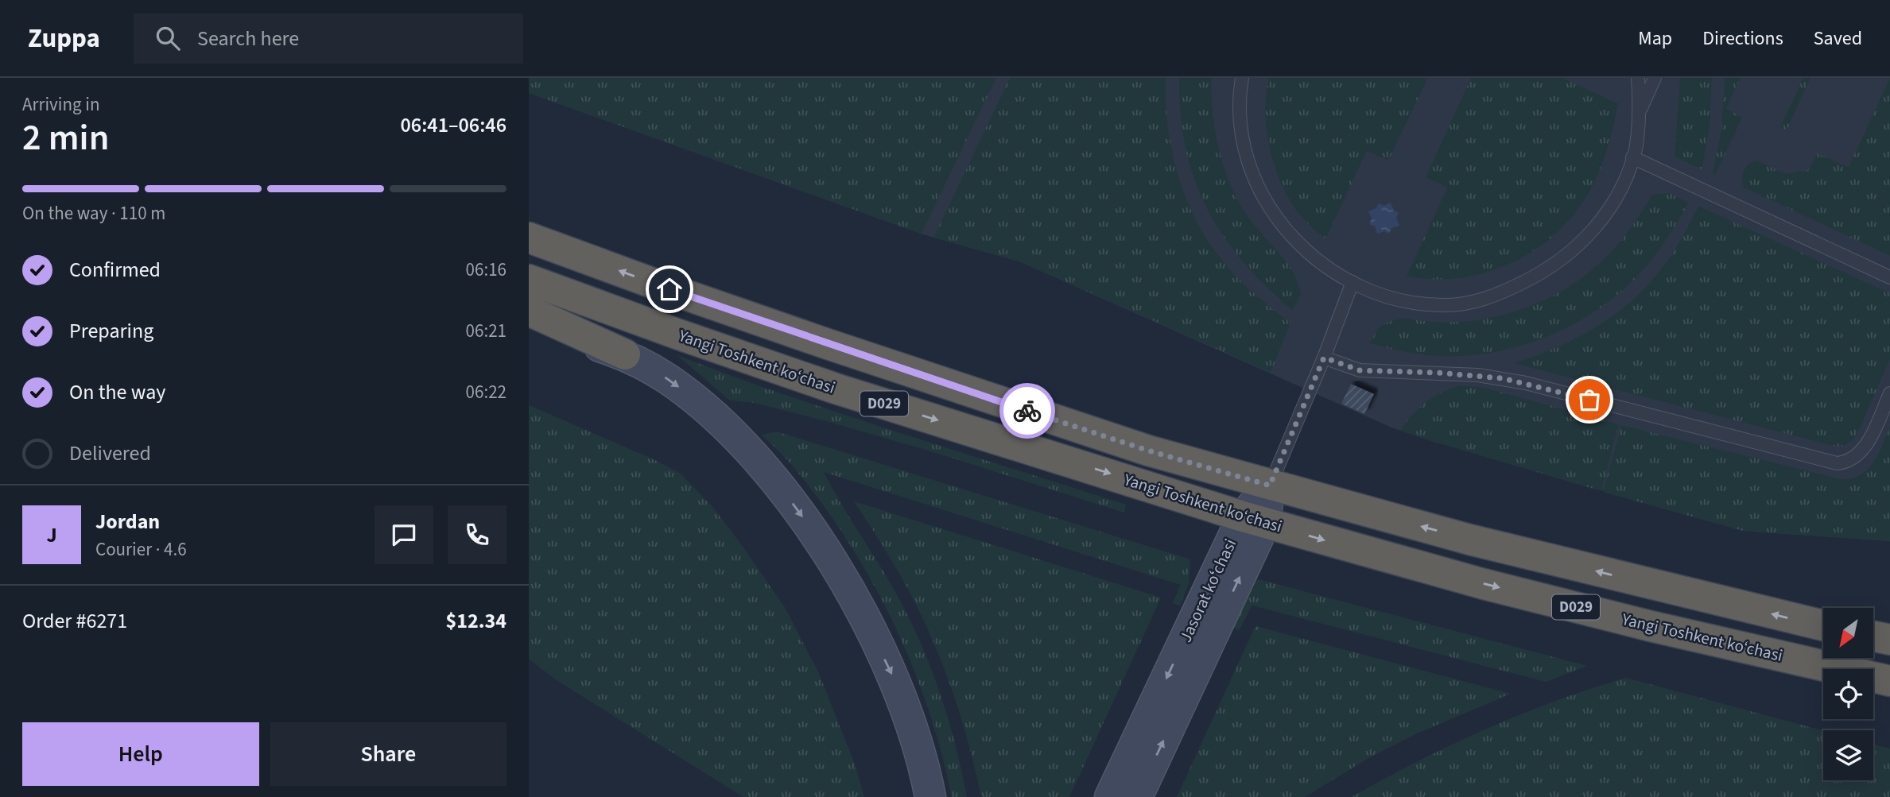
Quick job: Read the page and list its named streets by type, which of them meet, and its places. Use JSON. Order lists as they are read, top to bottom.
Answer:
{
  "streets": {
    "highway": ["Yangi Toshkent ko‘chasi", "D029"],
    "main road": ["Jasorat koʻchasi"]
  },
  "crossings": [
    ["Yangi Toshkent ko‘chasi", "Jasorat koʻchasi"]
  ],
  "north": "bottom left",
  "page": {
    "header": "Zuppa",
    "search": "Search here",
    "nav": ["Map", "Directions", "Saved"],
    "heading": ["2 min", "Arriving in", "06:41–06:46"],
    "panel": [
      "Jordan",
      "Courier · 4.6",
      "Order #6271",
      "$12.34"
    ],
    "bar": "On the way · 110 m",
    "list": [
      ["Confirmed", "06:16"],
      ["Preparing", "06:21"],
      ["On the way", "06:22"],
      "Delivered"
    ],
    "round": "J",
    "buttons": ["Help", "Share"]
  }
}
